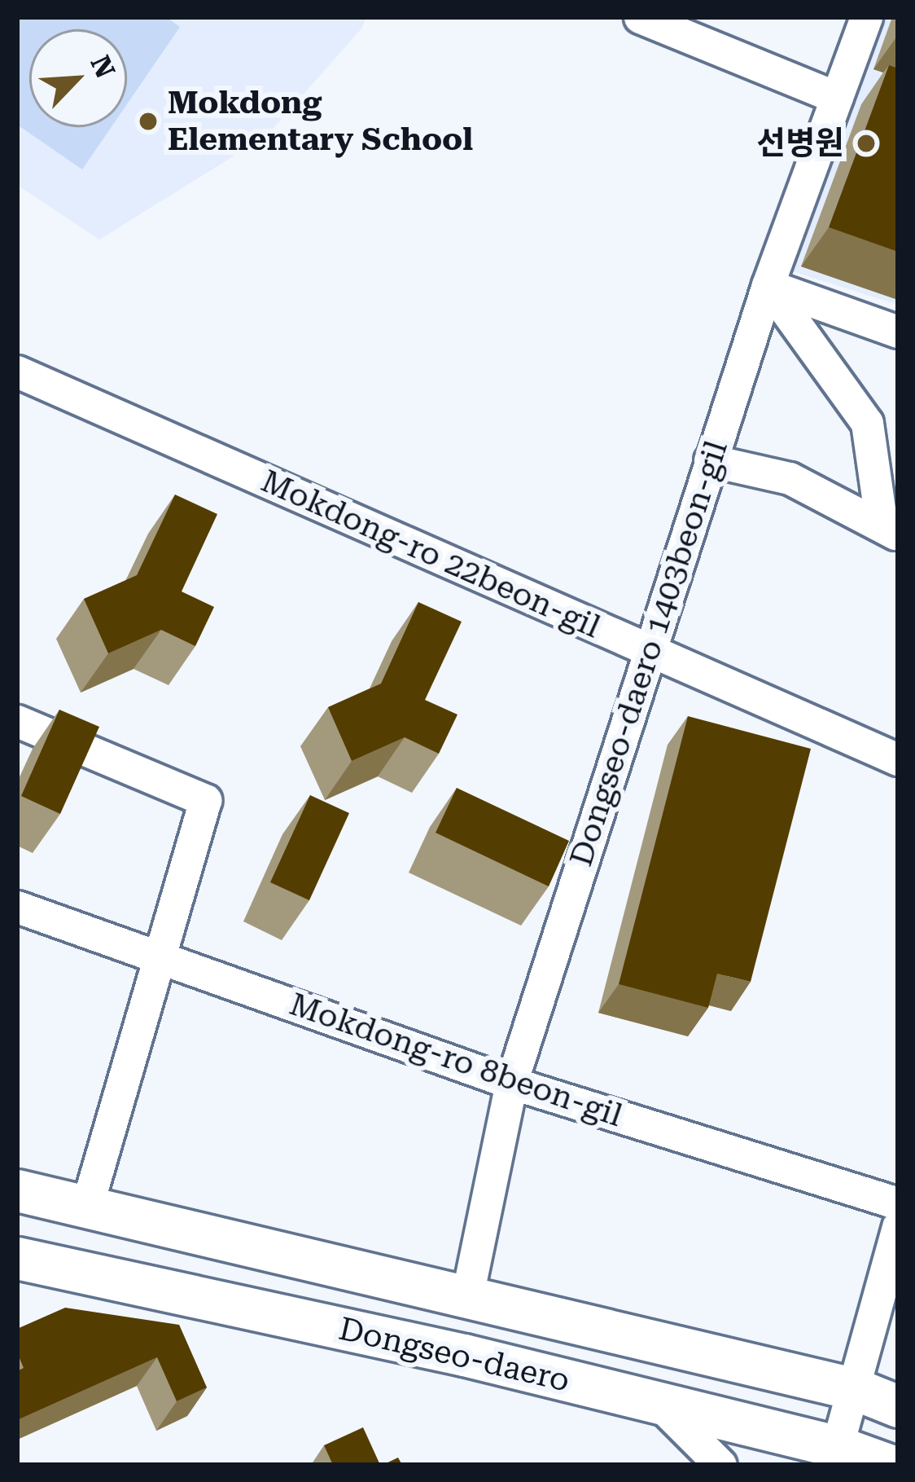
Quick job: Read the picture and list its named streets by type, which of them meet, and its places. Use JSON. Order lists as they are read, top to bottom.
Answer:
{
  "streets": {
    "main road": ["Dongseo-daero"],
    "street": ["Mokdong-ro 22beon-gil", "Dongseo-daero 1403beon-gil", "Mokdong-ro 8beon-gil"]
  },
  "crossings": [
    ["Mokdong-ro 22beon-gil", "Dongseo-daero 1403beon-gil"],
    ["Dongseo-daero 1403beon-gil", "Mokdong-ro 8beon-gil"],
    ["Dongseo-daero 1403beon-gil", "Dongseo-daero"]
  ],
  "places": ["Mokdong Elementary School", "선병원"],
  "north": "top right"
}
